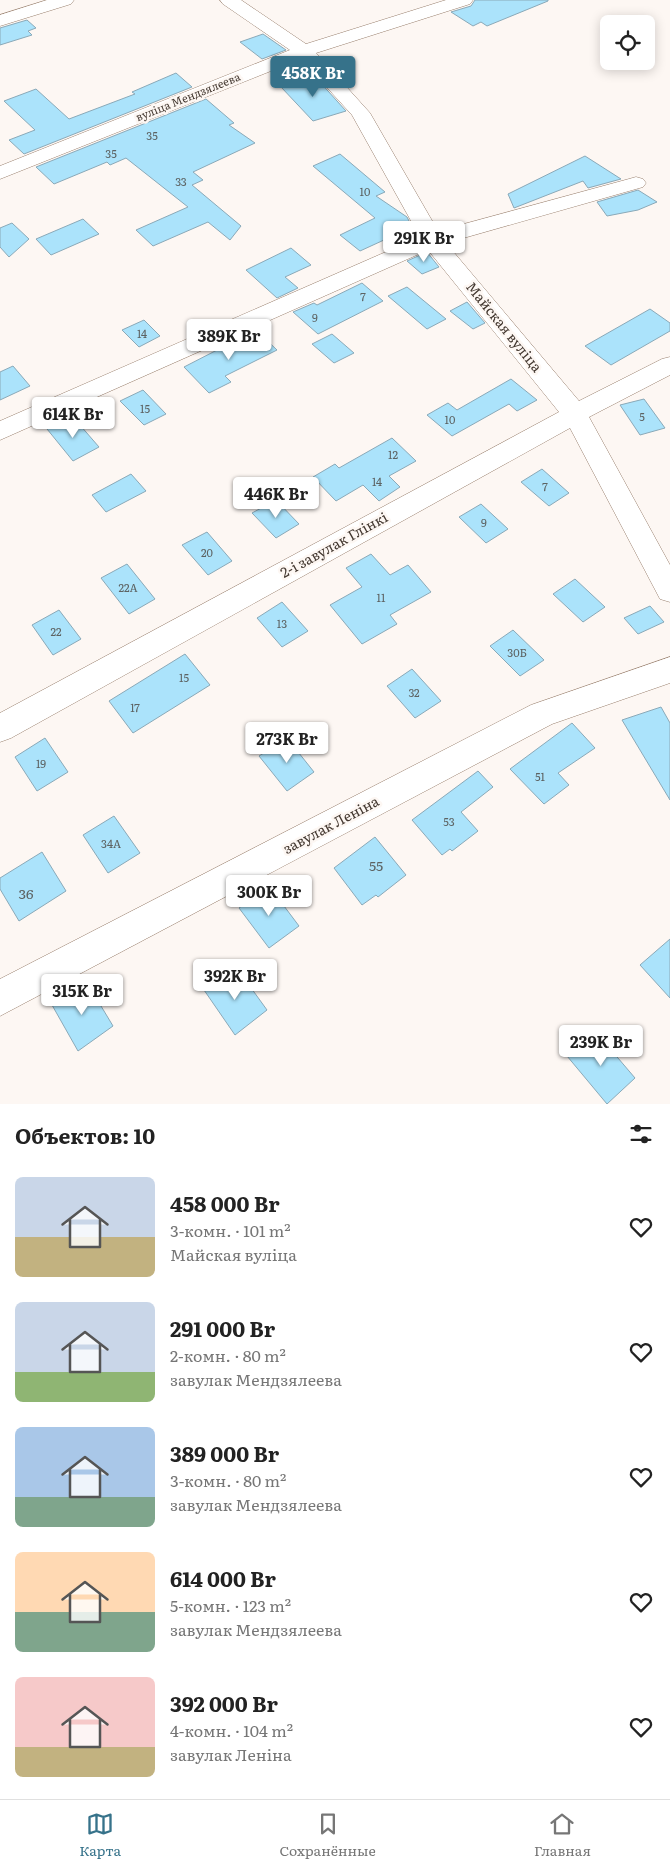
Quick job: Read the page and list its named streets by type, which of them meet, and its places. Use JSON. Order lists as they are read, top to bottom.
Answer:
{
  "streets": {
    "street": [
      "вуліца Мендзялеева",
      "Майская вуліца",
      "2-і завулак Глінкі",
      "завулак Леніна"
    ]
  },
  "crossings": [
    ["вуліца Мендзялеева", "Майская вуліца"],
    ["Майская вуліца", "2-і завулак Глінкі"]
  ],
  "house_numbers": [
    "35",
    "35",
    "33",
    "10",
    "7",
    "9",
    "14",
    "15",
    "5",
    "10",
    "12",
    "14",
    "7",
    "9",
    "20",
    "22А",
    "11",
    "13",
    "22",
    "30Б",
    "15",
    "32",
    "17",
    "19",
    "51",
    "53",
    "34А",
    "55",
    "36"
  ],
  "page": {
    "price": [
      "458K Br",
      "291K Br",
      "389K Br",
      "614K Br",
      "446K Br",
      "273K Br",
      "300K Br",
      "392K Br",
      "315K Br",
      "239K Br"
    ],
    "heading": "Объектов: 10",
    "list": [
      {
        "name": "458 000 Br",
        "note": "3-комн. · 101 m² · Майская вуліца"
      },
      {
        "name": "291 000 Br",
        "note": "2-комн. · 80 m² · завулак Мендзялеева"
      },
      {
        "name": "389 000 Br",
        "note": "3-комн. · 80 m² · завулак Мендзялеева"
      },
      {
        "name": "614 000 Br",
        "note": "5-комн. · 123 m² · завулак Мендзялеева"
      },
      {
        "name": "392 000 Br",
        "note": "4-комн. · 104 m² · завулак Леніна"
      }
    ],
    "tabs": ["Карта", "Сохранённые", "Главная"]
  }
}
